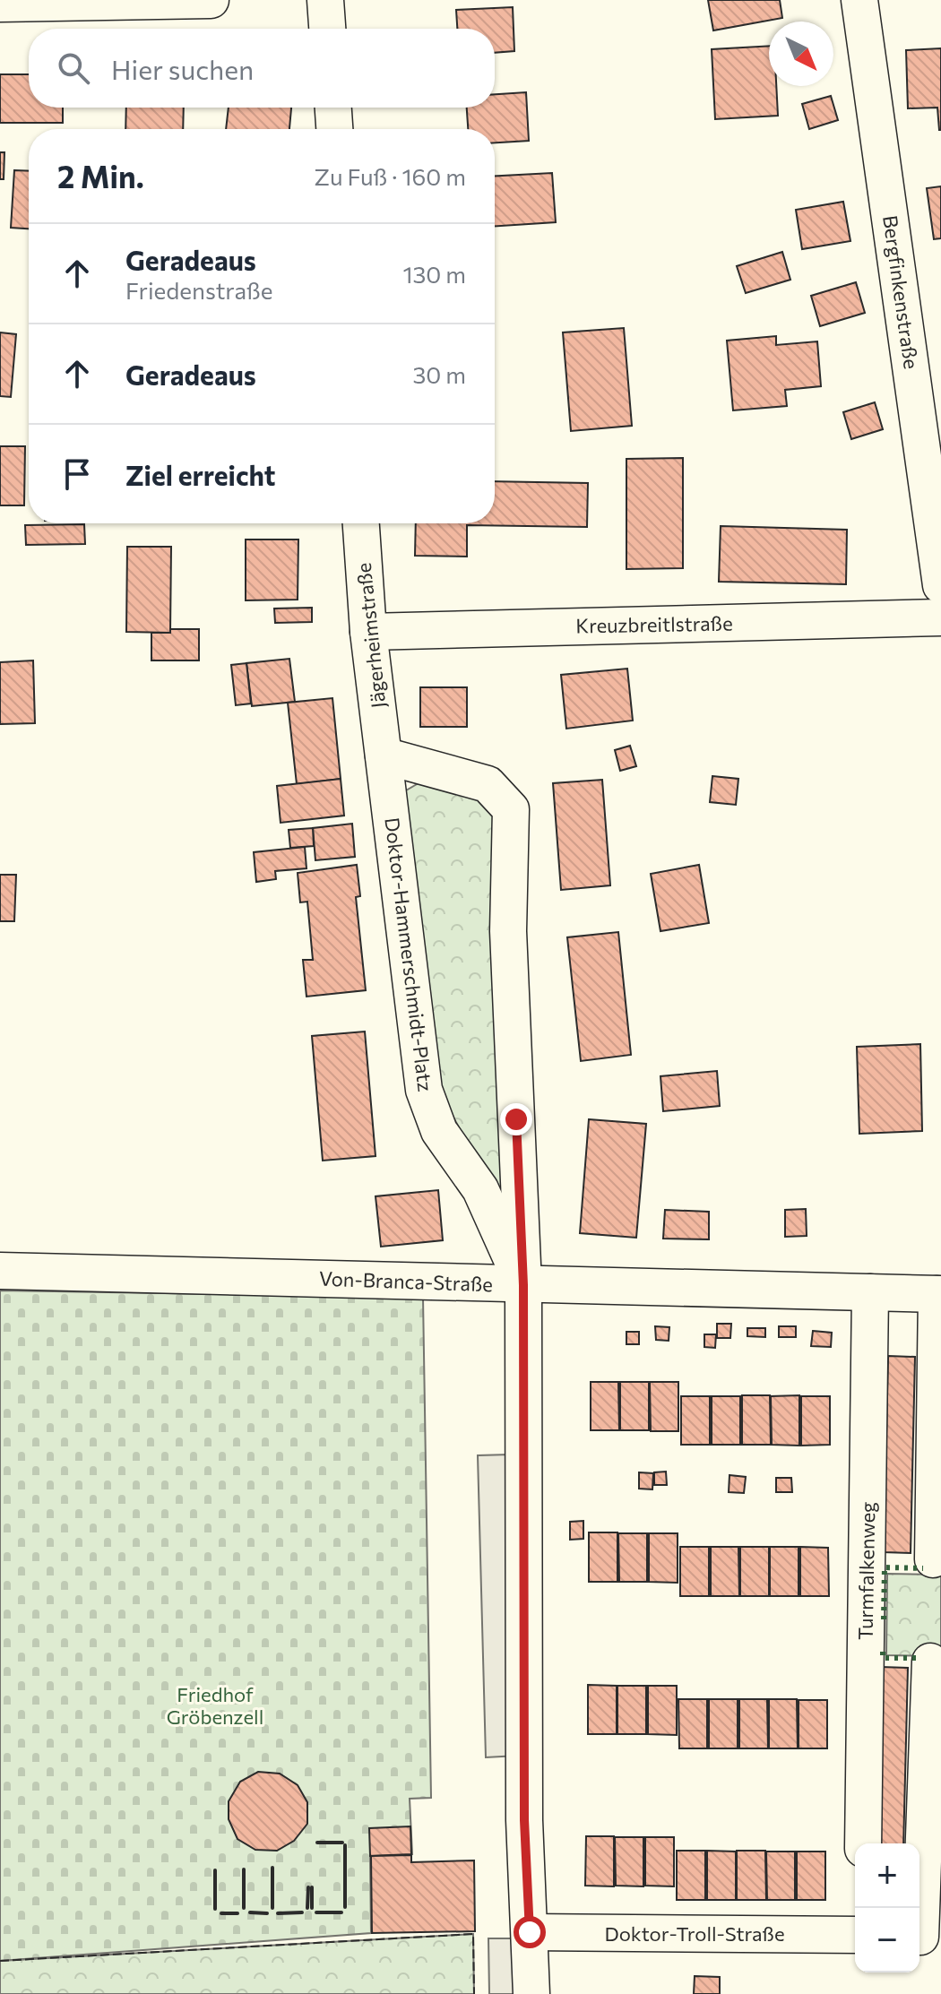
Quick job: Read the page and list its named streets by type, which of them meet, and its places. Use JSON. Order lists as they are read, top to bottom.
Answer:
{
  "streets": {
    "street": [
      "Bergfinkenstraße",
      "Kreuzbreitlstraße",
      "Jägerheimstraße",
      "Doktor-Hammerschmidt-Platz",
      "Von-Branca-Straße",
      "Turmfalkenweg",
      "Doktor-Troll-Straße"
    ]
  },
  "crossings": [
    ["Kreuzbreitlstraße", "Jägerheimstraße"],
    ["Jägerheimstraße", "Doktor-Hammerschmidt-Platz"],
    ["Doktor-Hammerschmidt-Platz", "Von-Branca-Straße"],
    ["Von-Branca-Straße", "Turmfalkenweg"]
  ],
  "parks": ["Friedhof Gröbenzell"],
  "north": "bottom right",
  "page": {
    "search": "Hier suchen",
    "heading": ["2 Min.", "Zu Fuß · 160 m"],
    "list": [
      ["Geradeaus", "Friedenstraße", "130 m"],
      ["Geradeaus", "30 m"],
      "Ziel erreicht"
    ],
    "map_buttons": ["+", "−"]
  }
}
